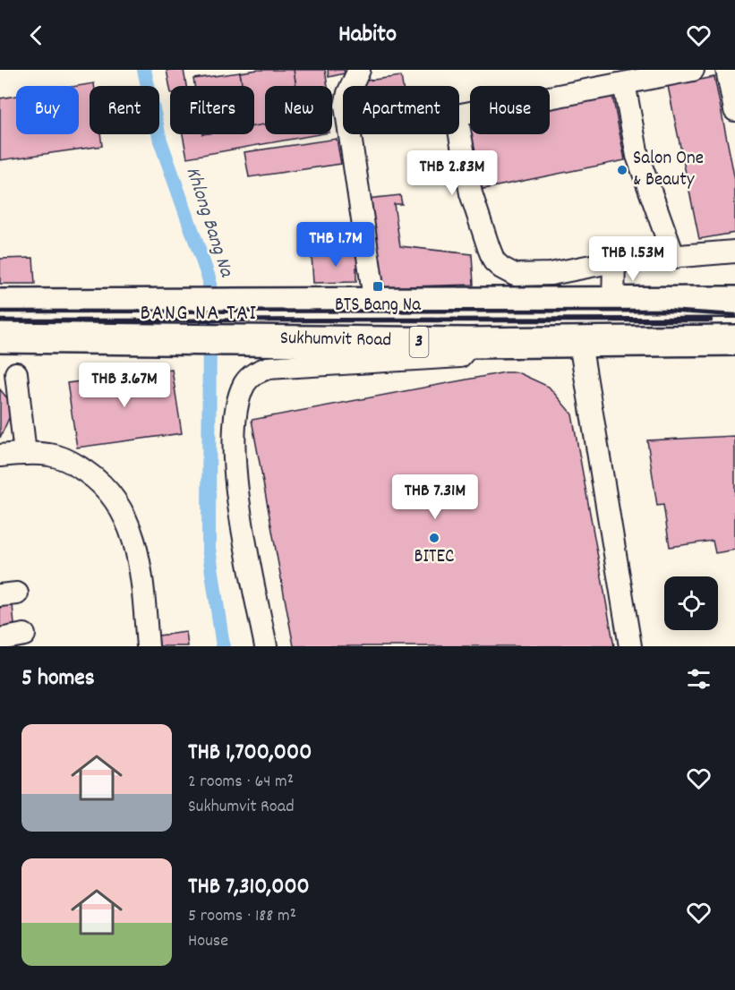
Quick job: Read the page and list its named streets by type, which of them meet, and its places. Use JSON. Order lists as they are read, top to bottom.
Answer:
{
  "streets": {
    "highway": ["Sukhumvit Road", "3"]
  },
  "districts": ["BANG NA TAI"],
  "water": ["Khlong Bang Na"],
  "places": {
    "other": ["Salon One & Beauty", "BITEC"],
    "transit": ["BTS Bang Na"]
  },
  "page": {
    "header": "Habito",
    "chip": [
      "Buy",
      "Rent",
      "Filters",
      "New",
      "Apartment",
      "House"
    ],
    "price": [
      "THB 2.83M",
      "THB 1.7M",
      "THB 1.53M",
      "THB 3.67M",
      "THB 7.31M"
    ],
    "heading": "5 homes",
    "list": [
      {
        "name": "THB 1,700,000",
        "note": "2 rooms · 64 m² · Sukhumvit Road"
      },
      {
        "name": "THB 7,310,000",
        "note": "5 rooms · 188 m² · House"
      }
    ]
  }
}
